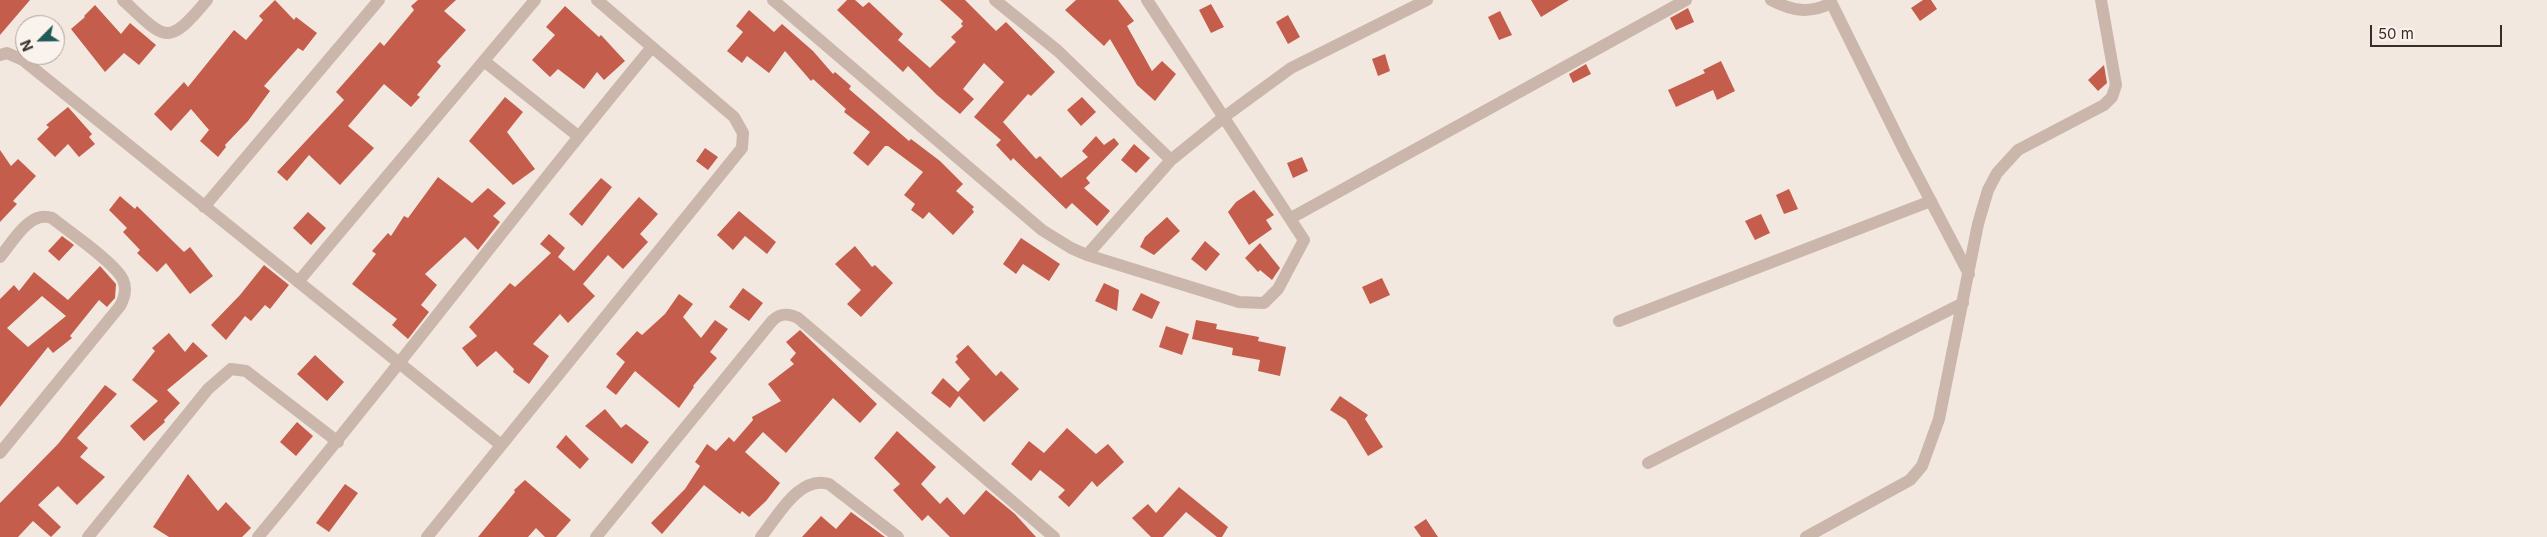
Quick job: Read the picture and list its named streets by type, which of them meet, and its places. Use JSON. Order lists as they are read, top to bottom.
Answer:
{
  "scale_bar": "50 m",
  "north": "bottom left"
}
